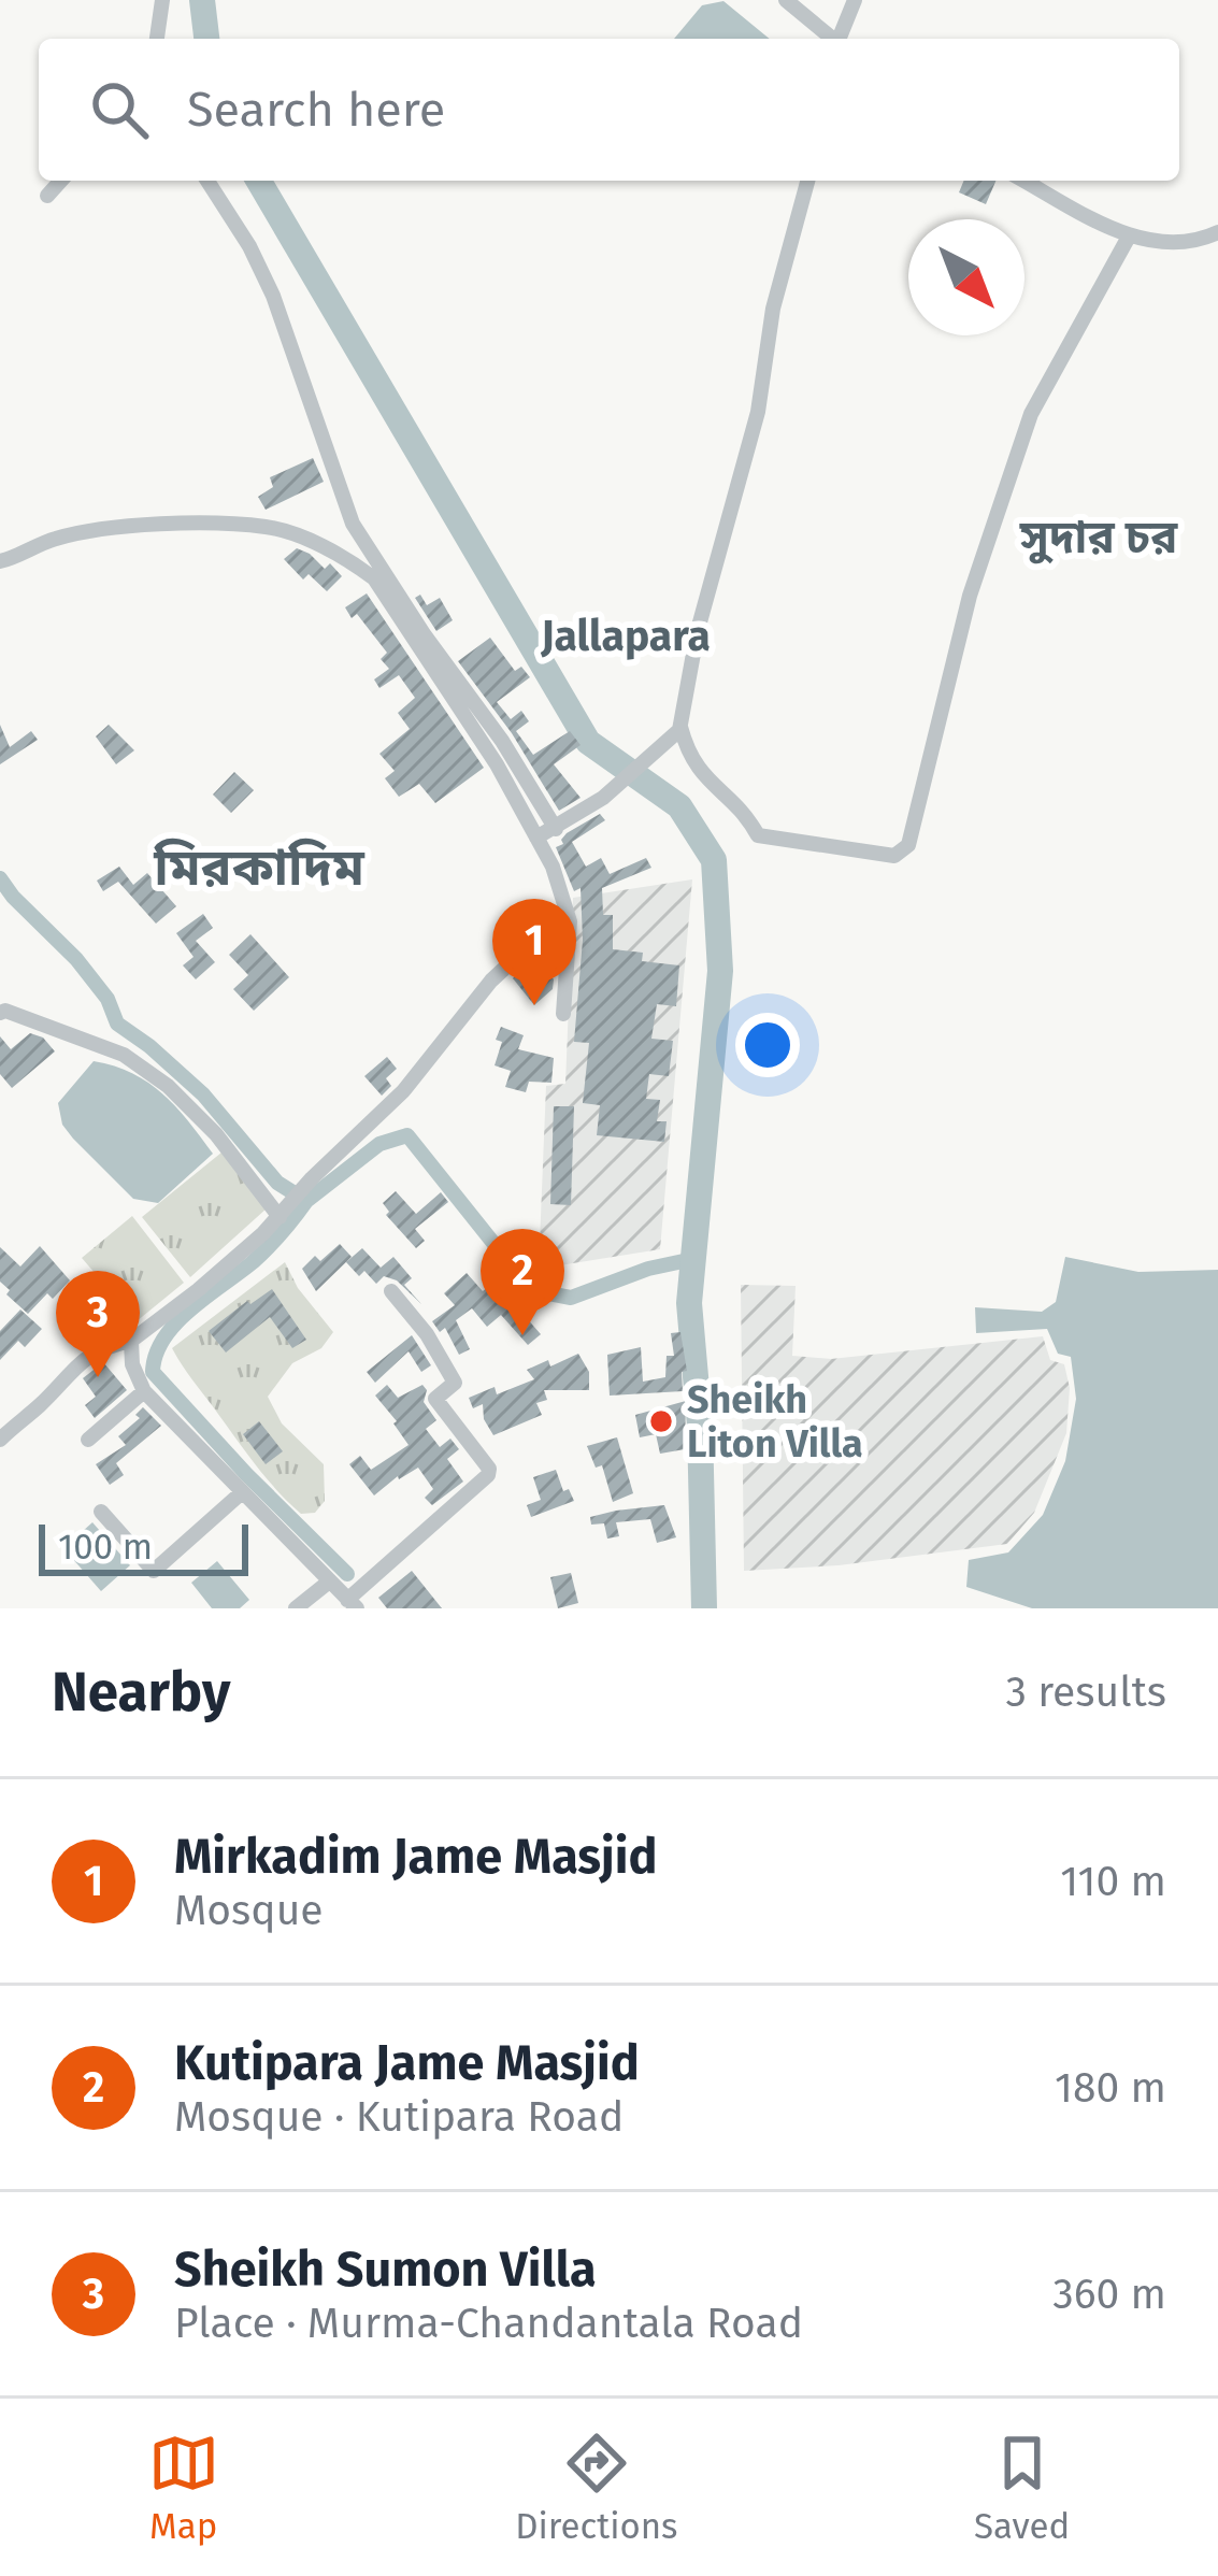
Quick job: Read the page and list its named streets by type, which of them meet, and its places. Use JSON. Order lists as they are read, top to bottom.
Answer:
{
  "districts": ["সুদার চর", "Jallapara", "মিরকাদিম"],
  "places": ["Sheikh Liton Villa"],
  "scale_bar": "100 m",
  "north": "bottom right",
  "page": {
    "search": "Search here",
    "pins": ["1", "2", "3"],
    "scale": "100 m",
    "heading": ["Nearby", "3 results"],
    "list": [
      {
        "mark": "1",
        "name": "Mirkadim Jame Masjid",
        "note": "Mosque",
        "value": "110 m"
      },
      {
        "mark": "2",
        "name": "Kutipara Jame Masjid",
        "note": "Mosque · Kutipara Road",
        "value": "180 m"
      },
      {
        "mark": "3",
        "name": "Sheikh Sumon Villa",
        "note": "Place · Murma-Chandantala Road",
        "value": "360 m"
      }
    ],
    "nav": ["Map", "Directions", "Saved"]
  }
}
